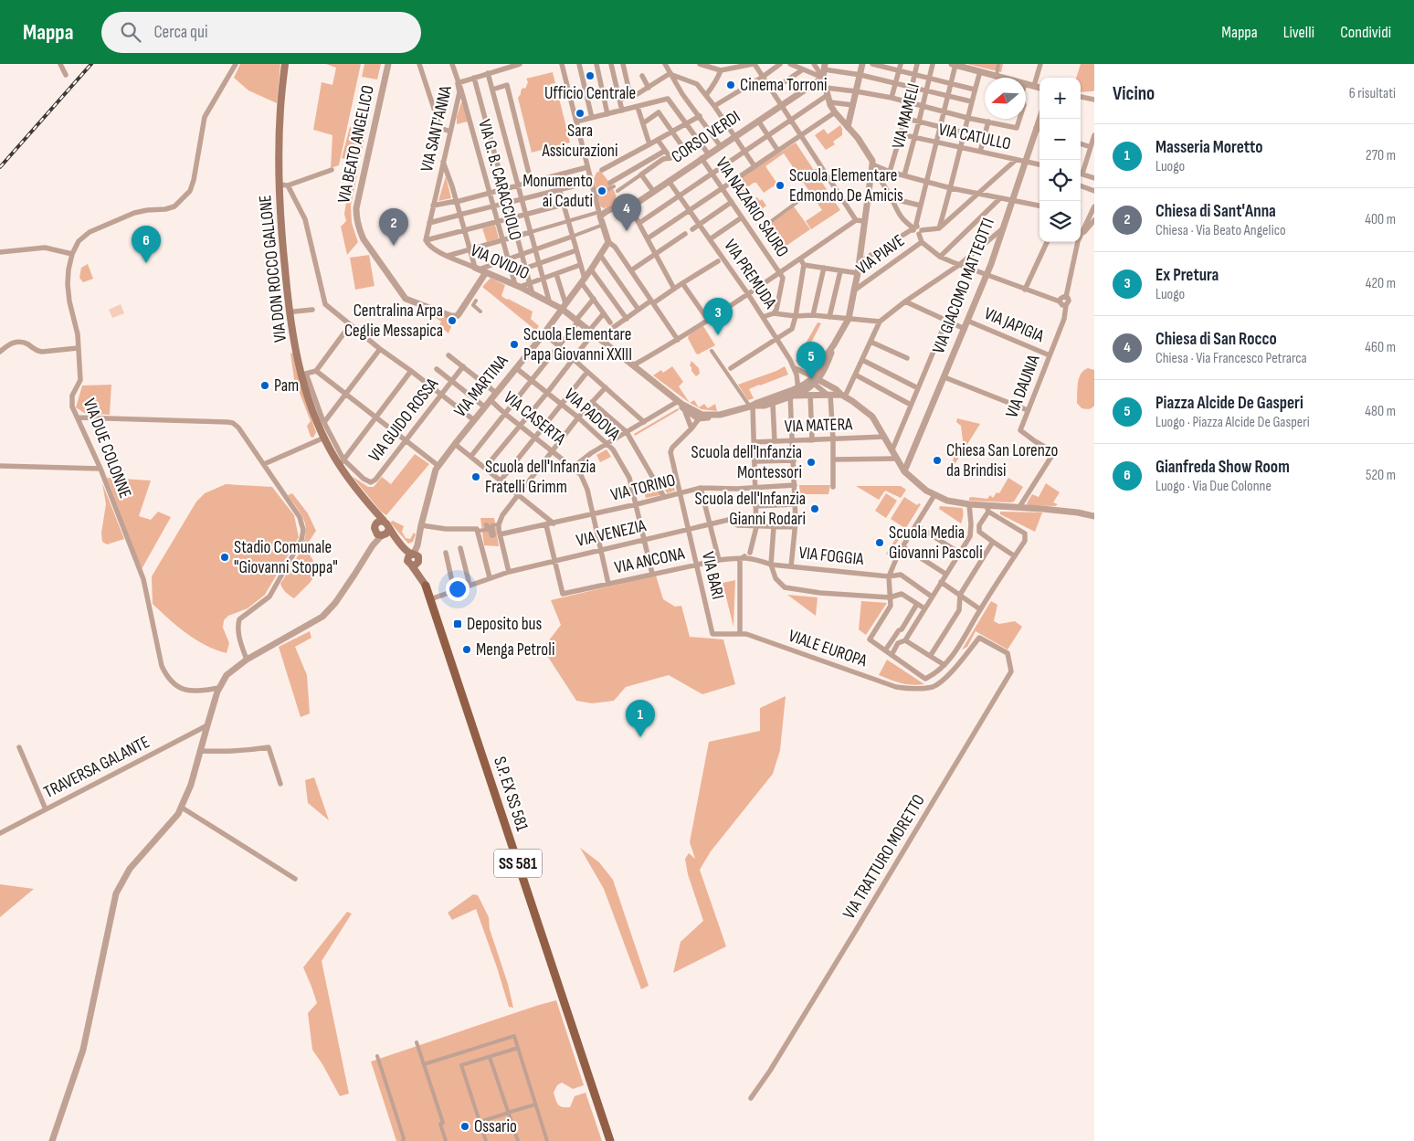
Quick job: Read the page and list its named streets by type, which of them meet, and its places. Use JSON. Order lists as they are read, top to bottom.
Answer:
{
  "streets": {
    "main road": ["VIA DON ROCCO GALLONE", "S.P. EX SS 581", "SS 581"],
    "street": [
      "VIA MAMELI",
      "VIA SANT'ANNA",
      "CORSO VERDI",
      "VIA CATULLO",
      "VIA BEATO ANGELICO",
      "VIA G. B. CARACCIOLO",
      "VIA NAZARIO SAURO",
      "VIA PIAVE",
      "VIA OVIDIO",
      "VIA PREMUDA",
      "VIA GIACOMO MATTEOTTI",
      "VIA JAPIGIA",
      "VIA MARTINA",
      "VIA DAUNIA",
      "VIA PADOVA",
      "VIA CASERTA",
      "VIA GUIDO ROSSA",
      "VIA MATERA",
      "VIA DUE COLONNE",
      "VIA TORINO",
      "VIA VENEZIA",
      "VIA FOGGIA",
      "VIA ANCONA",
      "VIA BARI",
      "VIALE EUROPA",
      "TRAVERSA GALANTE",
      "VIA TRATTURO MORETTO"
    ]
  },
  "crossings": [
    ["VIA MAMELI", "VIA CATULLO"],
    ["VIA SANT'ANNA", "VIA G. B. CARACCIOLO"],
    ["VIA SANT'ANNA", "VIA OVIDIO"],
    ["CORSO VERDI", "VIA NAZARIO SAURO"],
    ["CORSO VERDI", "VIA PREMUDA"],
    ["VIA CATULLO", "VIA GIACOMO MATTEOTTI"],
    ["VIA BEATO ANGELICO", "VIA OVIDIO"],
    ["VIA G. B. CARACCIOLO", "VIA OVIDIO"],
    ["VIA OVIDIO", "VIA MARTINA"],
    ["VIA DON ROCCO GALLONE", "VIA GUIDO ROSSA"],
    ["VIA PREMUDA", "VIA MATERA"],
    ["VIA PREMUDA", "VIA TORINO"],
    ["VIA PREMUDA", "VIA VENEZIA"],
    ["VIA PREMUDA", "VIA FOGGIA"],
    ["VIA GIACOMO MATTEOTTI", "VIA JAPIGIA"],
    ["VIA JAPIGIA", "VIA DAUNIA"],
    ["VIA MARTINA", "VIA PADOVA"],
    ["VIA MARTINA", "VIA CASERTA"],
    ["VIA PADOVA", "VIA TORINO"],
    ["VIA PADOVA", "VIA VENEZIA"],
    ["VIA PADOVA", "VIA ANCONA"],
    ["VIA CASERTA", "VIA TORINO"],
    ["VIA CASERTA", "VIA VENEZIA"],
    ["VIA CASERTA", "VIA ANCONA"],
    ["VIA TORINO", "VIA BARI"],
    ["VIA VENEZIA", "VIA ANCONA"],
    ["VIA VENEZIA", "VIA BARI"],
    ["VIA VENEZIA", "S.P. EX SS 581"],
    ["VIA FOGGIA", "VIA ANCONA"],
    ["VIA ANCONA", "VIA BARI"],
    ["VIA BARI", "VIALE EUROPA"],
    ["VIALE EUROPA", "VIA TRATTURO MORETTO"]
  ],
  "places": {
    "other": [
      "Ufficio Centrale",
      "Cinema Torroni",
      "Sara Assicurazioni",
      "Scuola Elementare Edmondo De Amicis",
      "Monumento ai Caduti",
      "Centralina Arpa Ceglie Messapica",
      "Scuola Elementare Papa Giovanni XXIII",
      "Pam",
      "Chiesa San Lorenzo da Brindisi",
      "Scuola dell'Infanzia Montessori",
      "Scuola dell'Infanzia Fratelli Grimm",
      "Scuola dell'Infanzia Gianni Rodari",
      "Scuola Media Giovanni Pascoli",
      "Stadio Comunale \"Giovanni Stoppa\"",
      "Menga Petroli",
      "Ossario"
    ],
    "transit": ["Deposito bus"]
  },
  "north": "left",
  "page": {
    "header": "Mappa",
    "search": "Cerca qui",
    "nav": ["Mappa", "Livelli", "Condividi"],
    "heading": ["Vicino", "6 risultati"],
    "map_buttons": ["+", "−"],
    "list": [
      {
        "mark": "1",
        "name": "Masseria Moretto",
        "note": "Luogo",
        "value": "270 m"
      },
      {
        "mark": "2",
        "name": "Chiesa di Sant'Anna",
        "note": "Chiesa · Via Beato Angelico",
        "value": "400 m"
      },
      {
        "mark": "3",
        "name": "Ex Pretura",
        "note": "Luogo",
        "value": "420 m"
      },
      {
        "mark": "4",
        "name": "Chiesa di San Rocco",
        "note": "Chiesa · Via Francesco Petrarca",
        "value": "460 m"
      },
      {
        "mark": "5",
        "name": "Piazza Alcide De Gasperi",
        "note": "Luogo · Piazza Alcide De Gasperi",
        "value": "480 m"
      },
      {
        "mark": "6",
        "name": "Gianfreda Show Room",
        "note": "Luogo · Via Due Colonne",
        "value": "520 m"
      }
    ],
    "pins": [
      "4",
      "2",
      "6",
      "3",
      "5",
      "1"
    ]
  }
}
